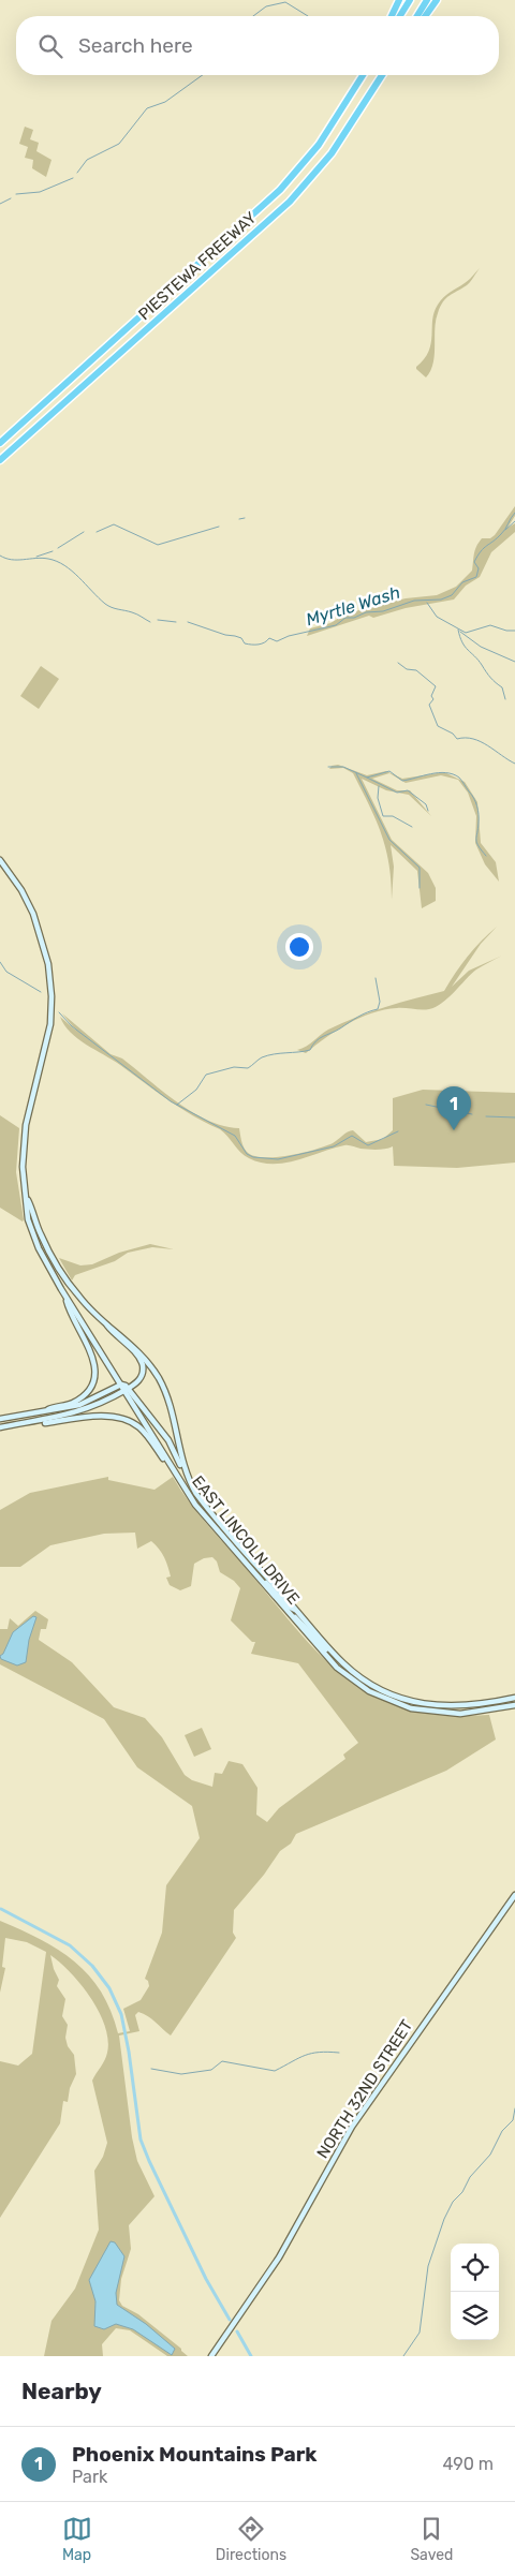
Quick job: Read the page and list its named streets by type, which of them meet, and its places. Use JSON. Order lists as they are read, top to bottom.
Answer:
{
  "streets": {
    "highway": ["PIESTEWA FREEWAY"],
    "main road": ["EAST LINCOLN DRIVE", "NORTH 32ND STREET"]
  },
  "water": ["Myrtle Wash"],
  "page": {
    "search": "Search here",
    "pins": "1",
    "heading": "Nearby",
    "list": [
      {
        "mark": "1",
        "name": "Phoenix Mountains Park",
        "note": "Park",
        "value": "490 m"
      }
    ],
    "nav": ["Map", "Directions", "Saved"]
  }
}
